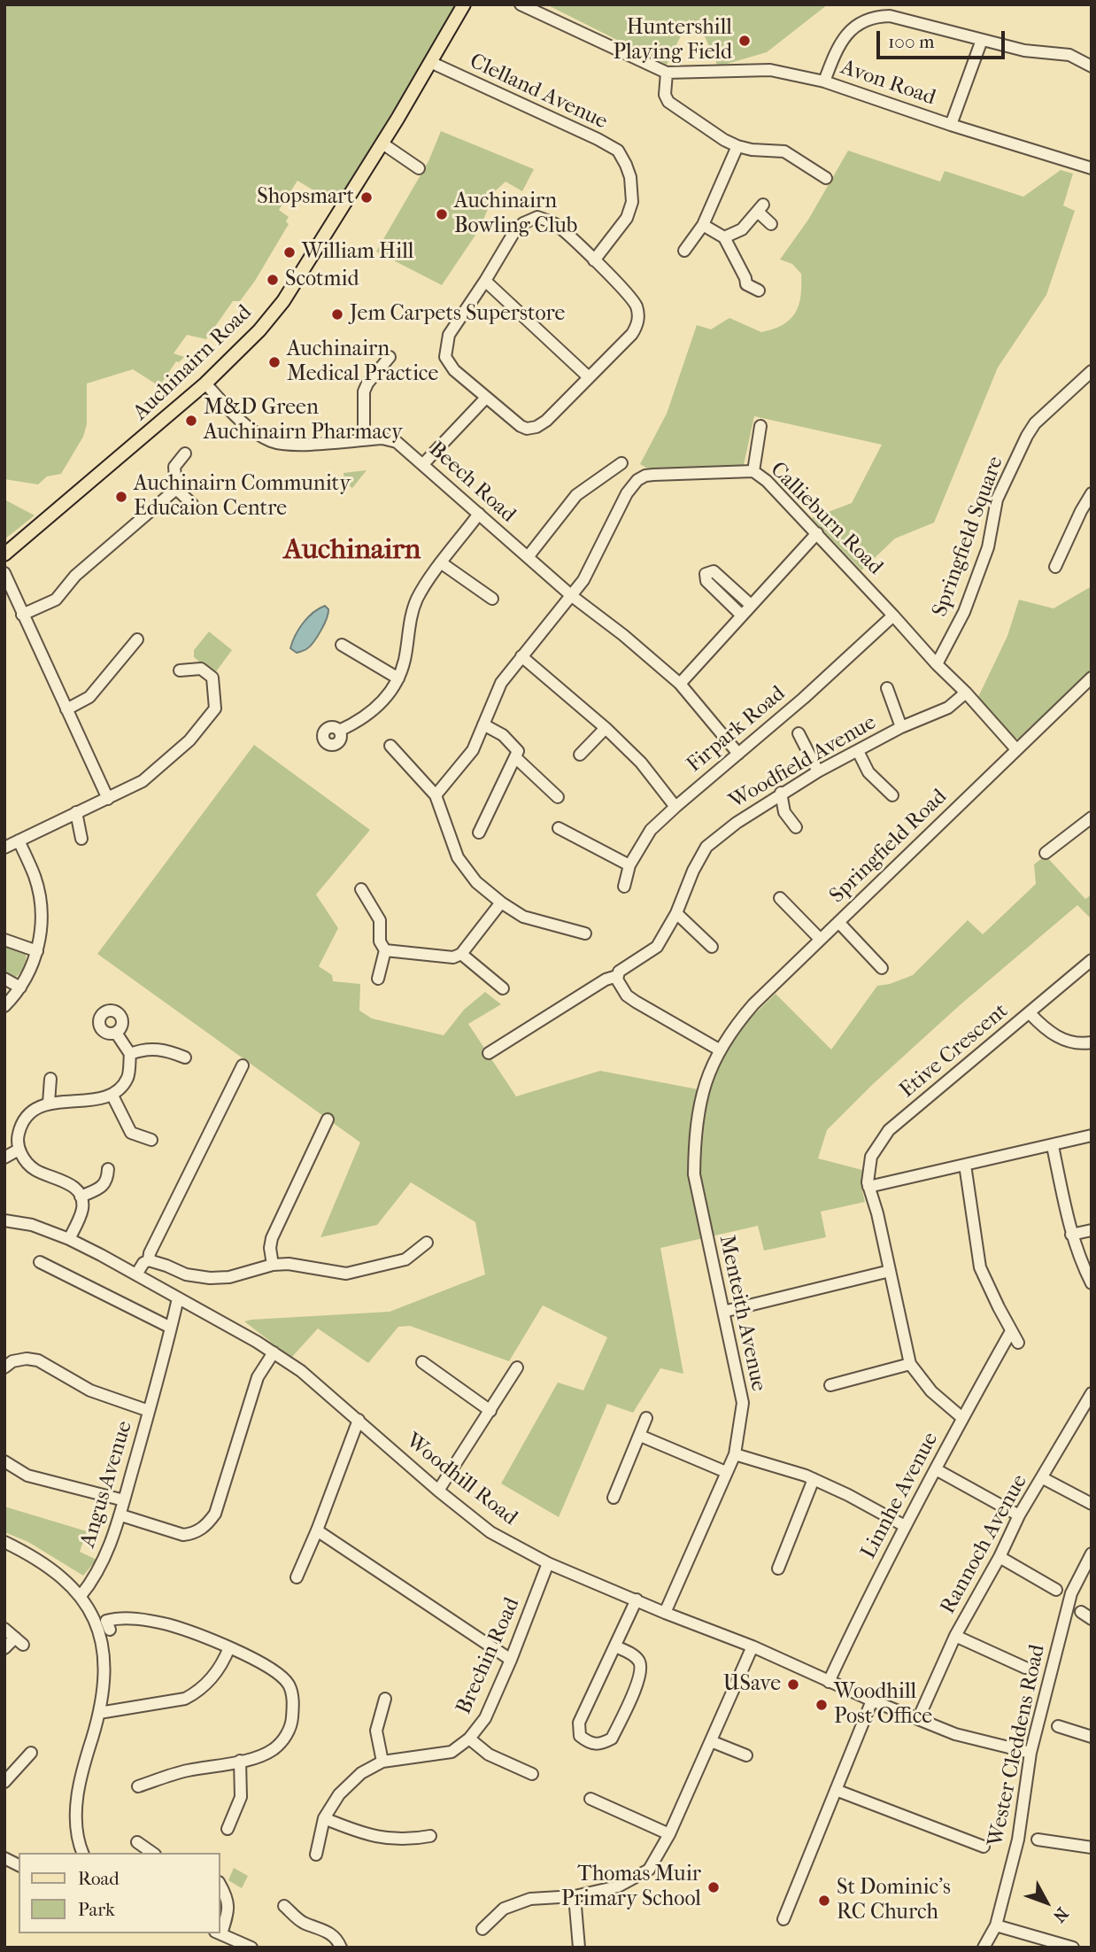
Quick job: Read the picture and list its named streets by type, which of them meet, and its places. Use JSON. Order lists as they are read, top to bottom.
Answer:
{
  "streets": {
    "main road": ["Auchinairn Road"],
    "street": [
      "Avon Road",
      "Clelland Avenue",
      "Beech Road",
      "Callieburn Road",
      "Springfield Square",
      "Firpark Road",
      "Woodfield Avenue",
      "Springfield Road",
      "Etive Crescent",
      "Menteith Avenue",
      "Woodhill Road",
      "Angus Avenue",
      "Linnhe Avenue",
      "Rannoch Avenue",
      "Brechin Road",
      "Wester Cleddens Road"
    ]
  },
  "crossings": [
    ["Clelland Avenue", "Auchinairn Road"],
    ["Auchinairn Road", "Beech Road"],
    ["Beech Road", "Callieburn Road"],
    ["Beech Road", "Firpark Road"],
    ["Callieburn Road", "Springfield Square"],
    ["Callieburn Road", "Firpark Road"],
    ["Callieburn Road", "Woodfield Avenue"],
    ["Callieburn Road", "Springfield Road"],
    ["Springfield Road", "Menteith Avenue"],
    ["Menteith Avenue", "Woodhill Road"],
    ["Woodhill Road", "Angus Avenue"],
    ["Woodhill Road", "Linnhe Avenue"],
    ["Woodhill Road", "Rannoch Avenue"],
    ["Woodhill Road", "Brechin Road"],
    ["Woodhill Road", "Wester Cleddens Road"]
  ],
  "districts": ["Auchinairn"],
  "places": [
    "Huntershill Playing Field",
    "Shopsmart",
    "Auchinairn Bowling Club",
    "William Hill",
    "Scotmid",
    "Jem Carpets Superstore",
    "Auchinairn Medical Practice",
    "M&D Green Auchinairn Pharmacy",
    "Auchinairn Community Educaion Centre",
    "USave",
    "Woodhill Post Office",
    "Thomas Muir Primary School",
    "St Dominic's RC Church"
  ],
  "legend": ["Road", "Park"],
  "scale_bar": "100 m",
  "north": "bottom right"
}
